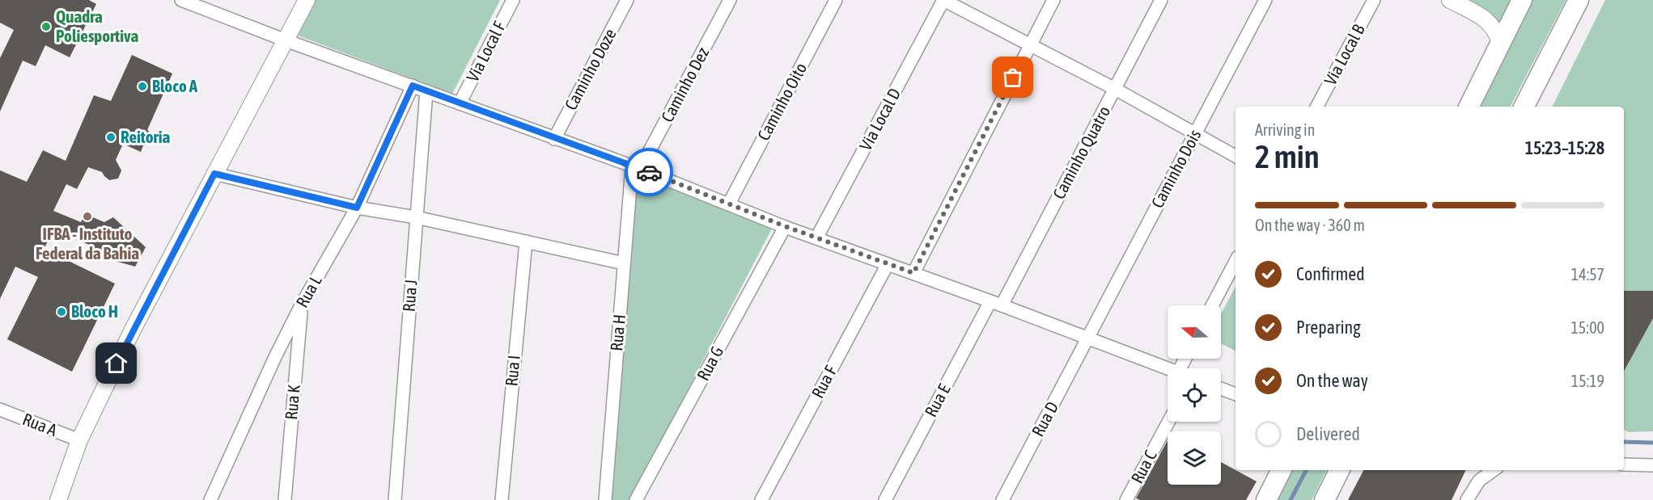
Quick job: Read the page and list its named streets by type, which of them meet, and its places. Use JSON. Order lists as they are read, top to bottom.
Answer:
{
  "streets": {
    "street": [
      "Via Local F",
      "Via Local B",
      "Caminho Doze",
      "Caminho Dez",
      "Caminho Oito",
      "Via Local D",
      "Caminho Quatro",
      "Caminho Dois",
      "Rua L",
      "Rua J",
      "Rua H",
      "Rua G",
      "Rua I",
      "Rua F",
      "Rua E",
      "Rua K",
      "Rua D",
      "Rua A",
      "Rua C"
    ]
  },
  "crossings": [
    ["Caminho Dez", "Rua H"],
    ["Caminho Quatro", "Rua E"],
    ["Caminho Dois", "Rua D"],
    ["Rua L", "Rua K"]
  ],
  "places": [
    "Quadra Poliesportiva",
    "Bloco A",
    "Reitoria",
    "IFBA - Instituto Federal da Bahia",
    "Bloco H"
  ],
  "north": "left",
  "page": {
    "heading": ["2 min", "Arriving in", "15:23–15:28"],
    "bar": "On the way · 360 m",
    "list": [
      ["Confirmed", "14:57"],
      ["Preparing", "15:00"],
      ["On the way", "15:19"],
      "Delivered"
    ]
  }
}
